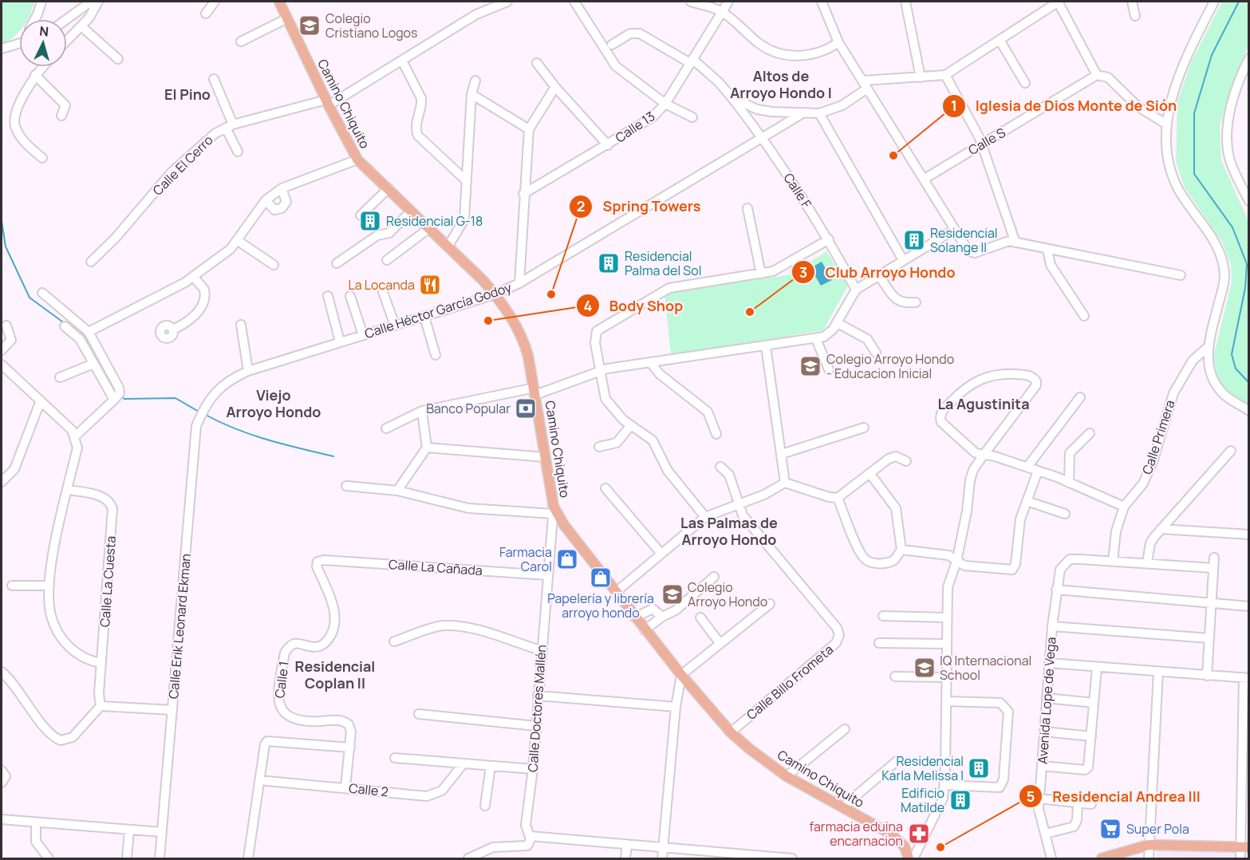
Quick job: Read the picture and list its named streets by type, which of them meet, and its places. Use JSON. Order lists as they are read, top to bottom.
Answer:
{
  "streets": {
    "main road": ["Camino Chiquito"],
    "street": [
      "Calle 13",
      "Calle S",
      "Calle El Cerro",
      "Calle F",
      "Calle Héctor García Godoy",
      "Calle Primera",
      "Calle La Cañada",
      "Calle La Cuesta",
      "Calle Erik Leonard Ekman",
      "Calle 1",
      "Calle Billo Frometa",
      "Avenida Lope de Vega",
      "Calle Doctores Mallén",
      "Calle 2"
    ]
  },
  "crossings": [
    ["Camino Chiquito", "Calle El Cerro"],
    ["Camino Chiquito", "Calle Héctor García Godoy"],
    ["Camino Chiquito", "Calle Billo Frometa"],
    ["Camino Chiquito", "Calle Doctores Mallén"],
    ["Calle 13", "Calle F"],
    ["Calle F", "Calle Héctor García Godoy"],
    ["Calle Héctor García Godoy", "Calle Erik Leonard Ekman"],
    ["Calle Primera", "Avenida Lope de Vega"],
    ["Calle La Cañada", "Calle 1"],
    ["Calle La Cañada", "Calle Doctores Mallén"],
    ["Calle 1", "Calle 2"]
  ],
  "districts": [
    "Altos de Arroyo Hondo I",
    "El Pino",
    "Viejo Arroyo Hondo",
    "La Agustinita",
    "Las Palmas de Arroyo Hondo",
    "Residencial Coplan II"
  ],
  "places": {
    "school or university": [
      "Colegio Cristiano Logos",
      "Colegio Arroyo Hondo - Educacion Inicial",
      "Colegio Arroyo Hondo",
      "IQ Internacional School"
    ],
    "other": [
      "Iglesia de Dios Monte de Sión",
      "Spring Towers",
      "Club Arroyo Hondo",
      "Body Shop",
      "Residencial Andrea III"
    ],
    "building": [
      "Residencial G-18",
      "Residencial Solange II",
      "Residencial Palma del Sol",
      "Residencial Karla Melissa I",
      "Edificio Matilde"
    ],
    "restaurant": ["La Locanda"],
    "bank": ["Banco Popular"],
    "shop": ["Farmacia Carol", "Papelería y librería arroyo hondo"],
    "supermarket": ["Super Pola"],
    "pharmacy": ["farmacia eduina encarnacion"]
  },
  "north": "top"
}
